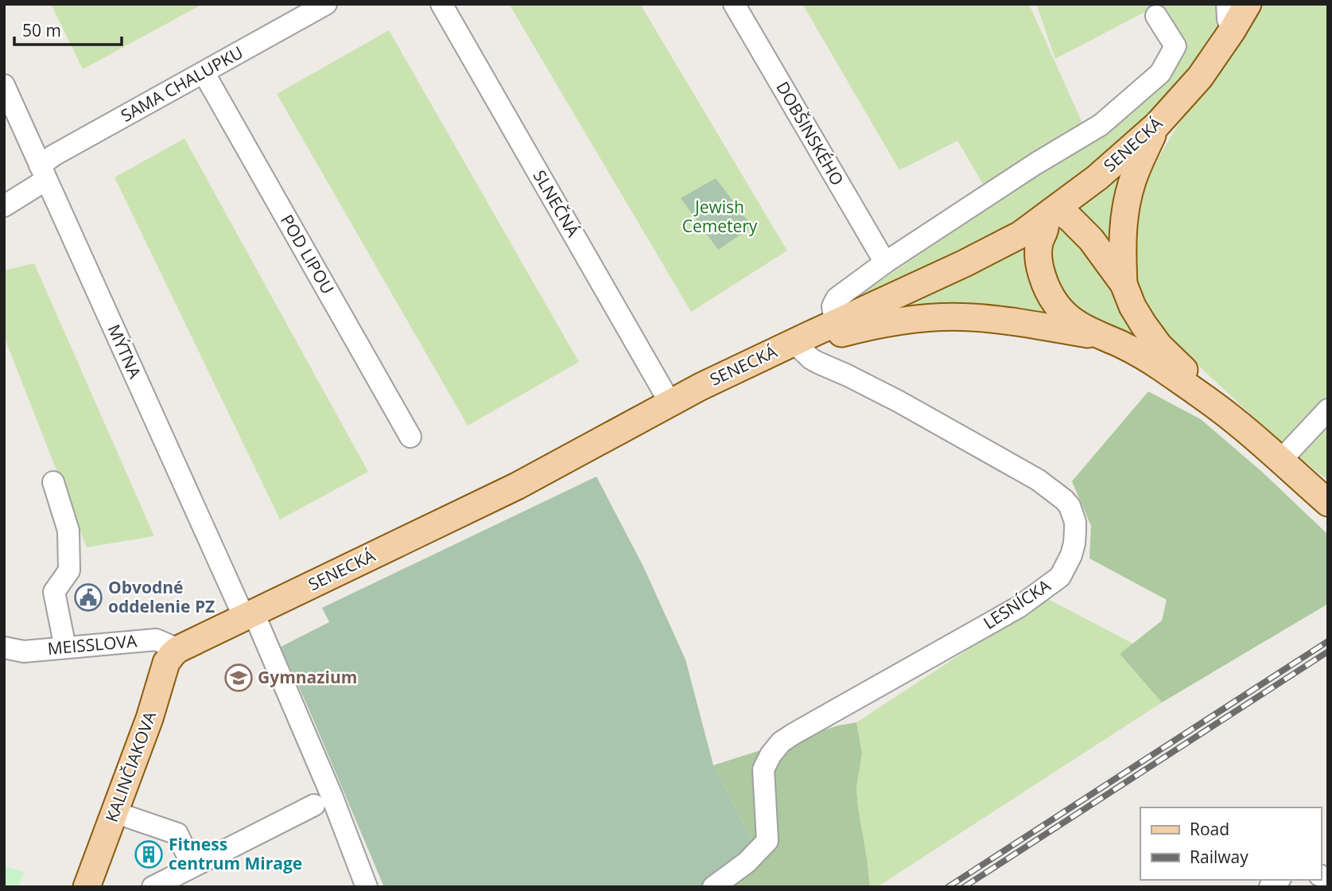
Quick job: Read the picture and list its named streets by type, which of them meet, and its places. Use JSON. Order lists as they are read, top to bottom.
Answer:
{
  "streets": {
    "main road": ["SENECKÁ", "KALINČIAKOVA"],
    "street": [
      "SAMA CHALUPKU",
      "DOBŠINSKÉHO",
      "SLNEČNÁ",
      "POD LIPOU",
      "MÝTNA",
      "LESNÍCKA",
      "MEISSLOVA"
    ]
  },
  "crossings": [
    ["SAMA CHALUPKU", "POD LIPOU"],
    ["SAMA CHALUPKU", "MÝTNA"],
    ["SENECKÁ", "SLNEČNÁ"],
    ["SENECKÁ", "MÝTNA"],
    ["SENECKÁ", "LESNÍCKA"],
    ["SENECKÁ", "MEISSLOVA"],
    ["SENECKÁ", "KALINČIAKOVA"],
    ["MEISSLOVA", "KALINČIAKOVA"]
  ],
  "parks": ["Jewish Cemetery"],
  "places": {
    "public building": ["Obvodné oddelenie PZ"],
    "school or university": ["Gymnazium"],
    "building": ["Fitness centrum Mirage"]
  },
  "legend": ["Road", "Railway"],
  "scale_bar": "50 m"
}
